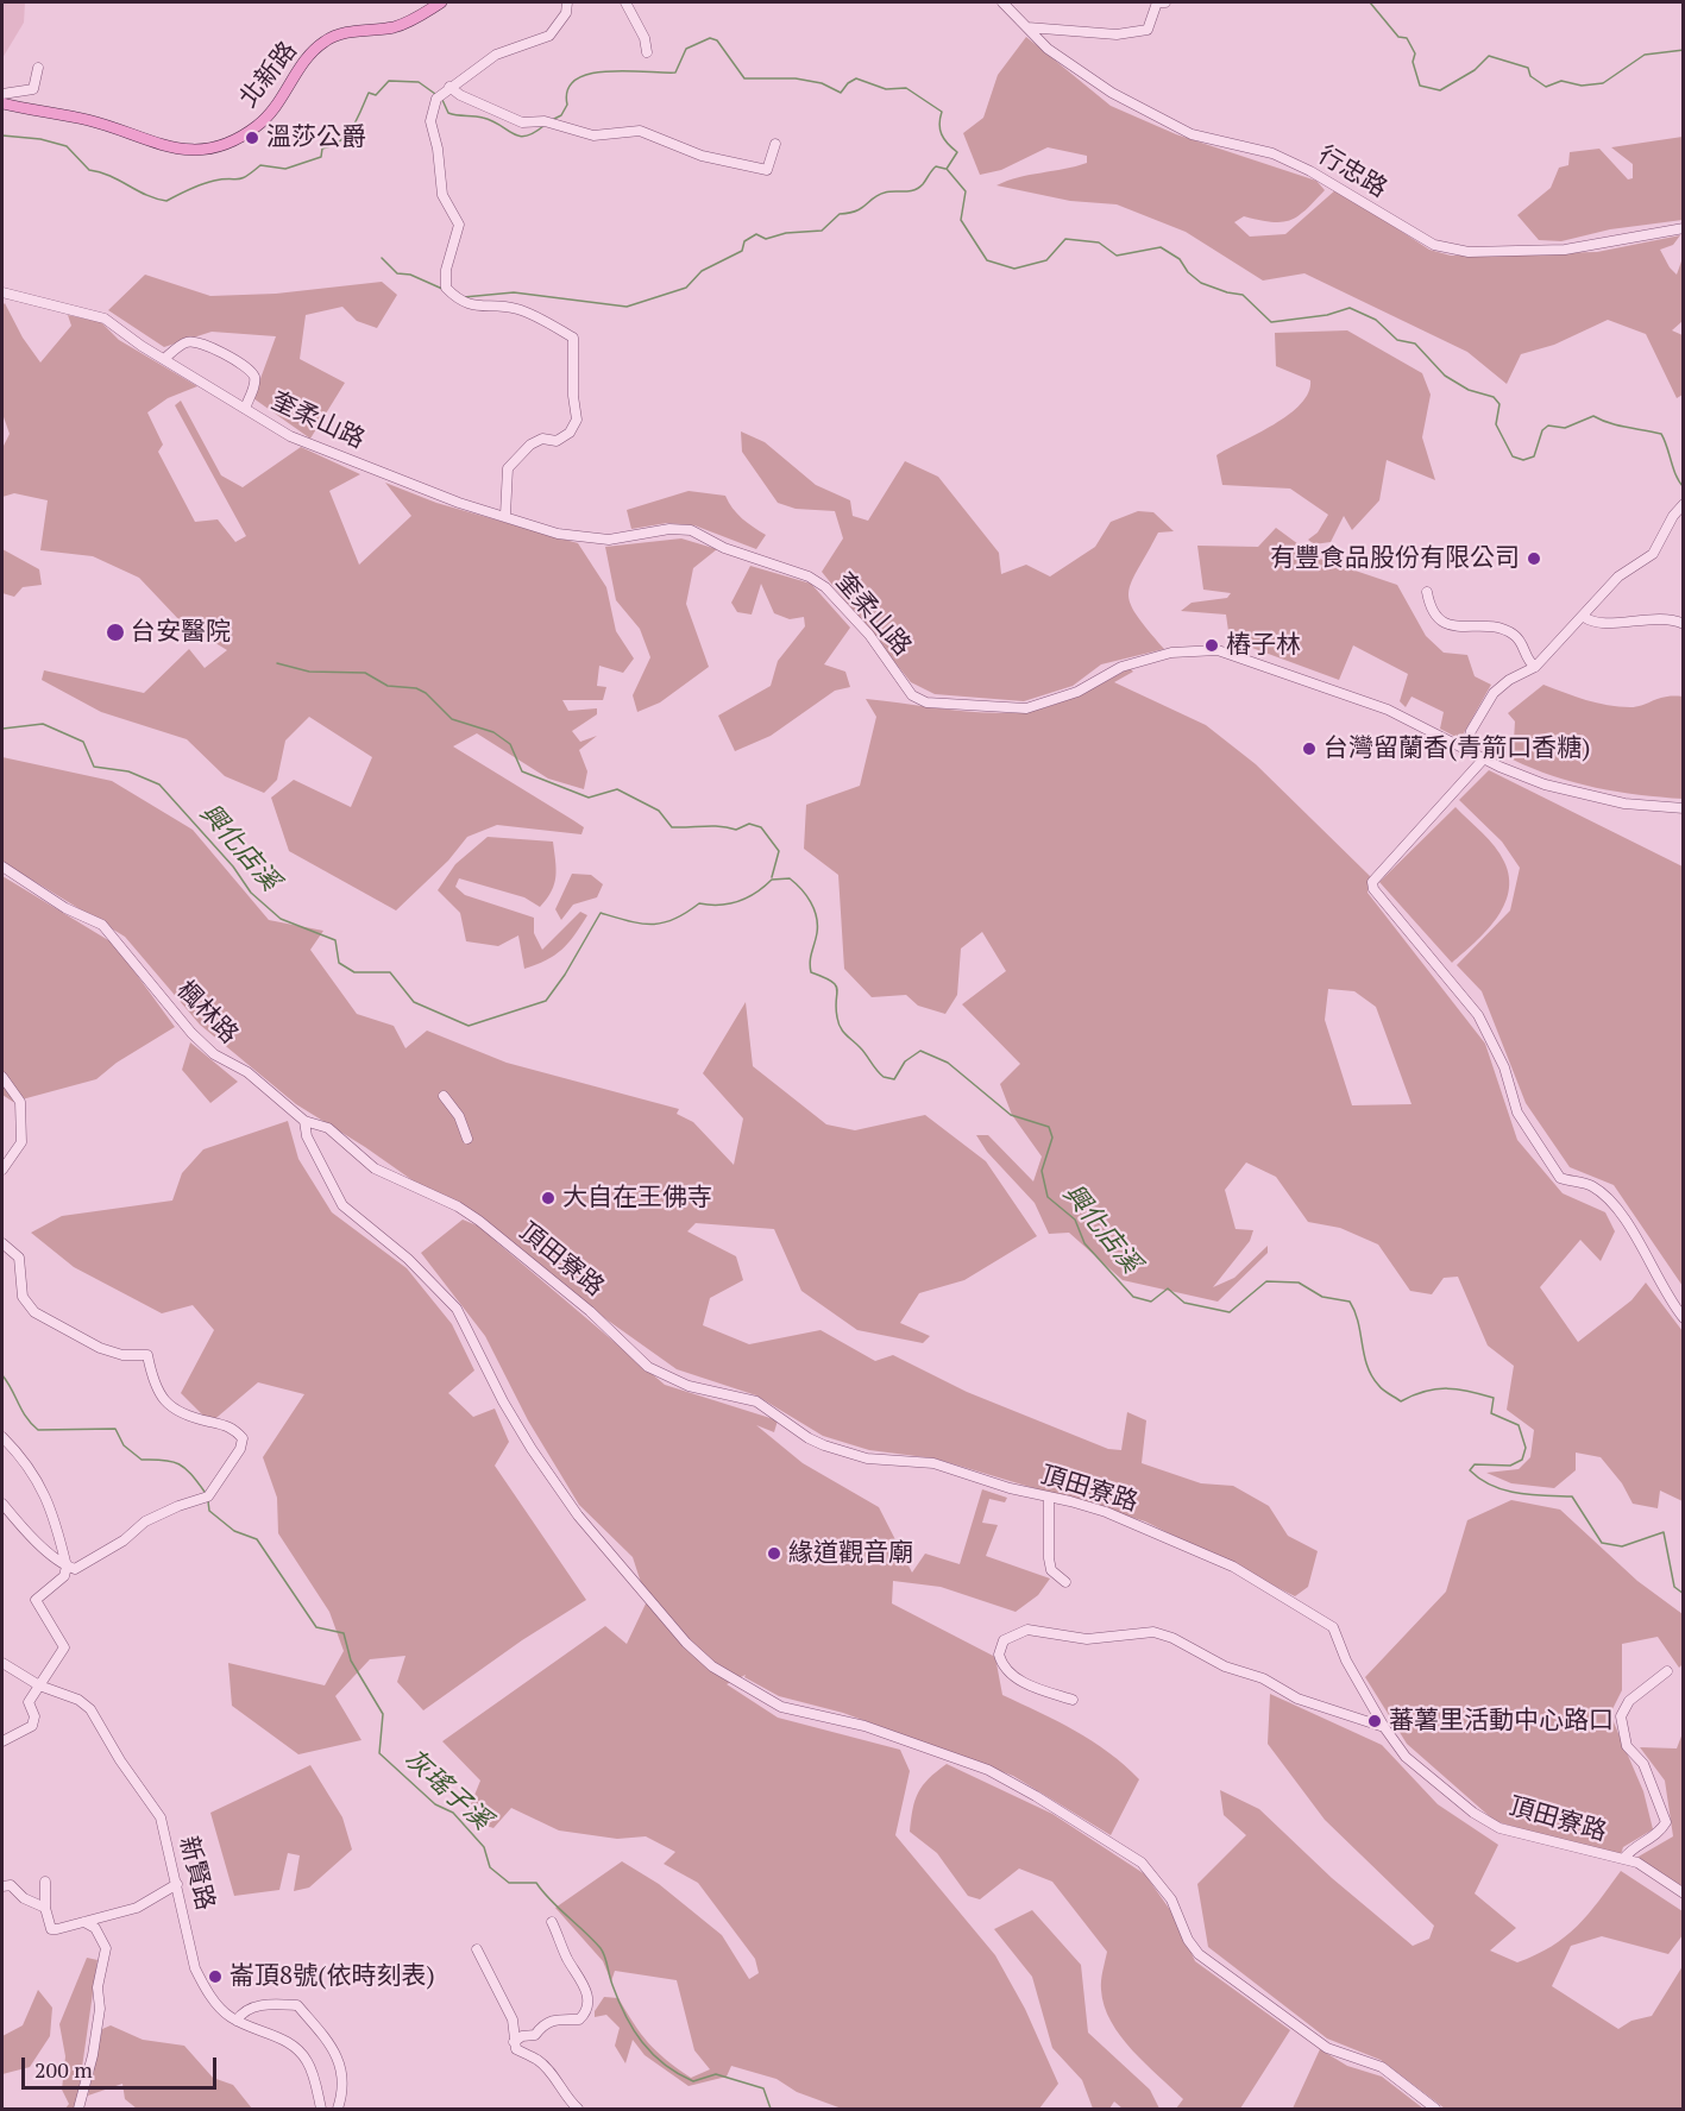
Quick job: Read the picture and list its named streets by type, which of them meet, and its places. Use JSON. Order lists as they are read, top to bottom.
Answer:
{
  "streets": {
    "main road": ["北新路"],
    "street": [
      "行忠路",
      "奎柔山路",
      "楓林路",
      "頂田寮路",
      "新賢路"
    ]
  },
  "crossings": [
    ["楓林路", "頂田寮路"]
  ],
  "water": ["興化店溪", "灰瑤子溪"],
  "places": [
    "溫莎公爵",
    "有豐食品股份有限公司",
    "台安醫院",
    "樁子林",
    "台灣留蘭香(青箭口香糖)",
    "大自在王佛寺",
    "緣道觀音廟",
    "蕃薯里活動中心路口",
    "崙頂8號(依時刻表)"
  ],
  "scale_bar": "200 m"
}
